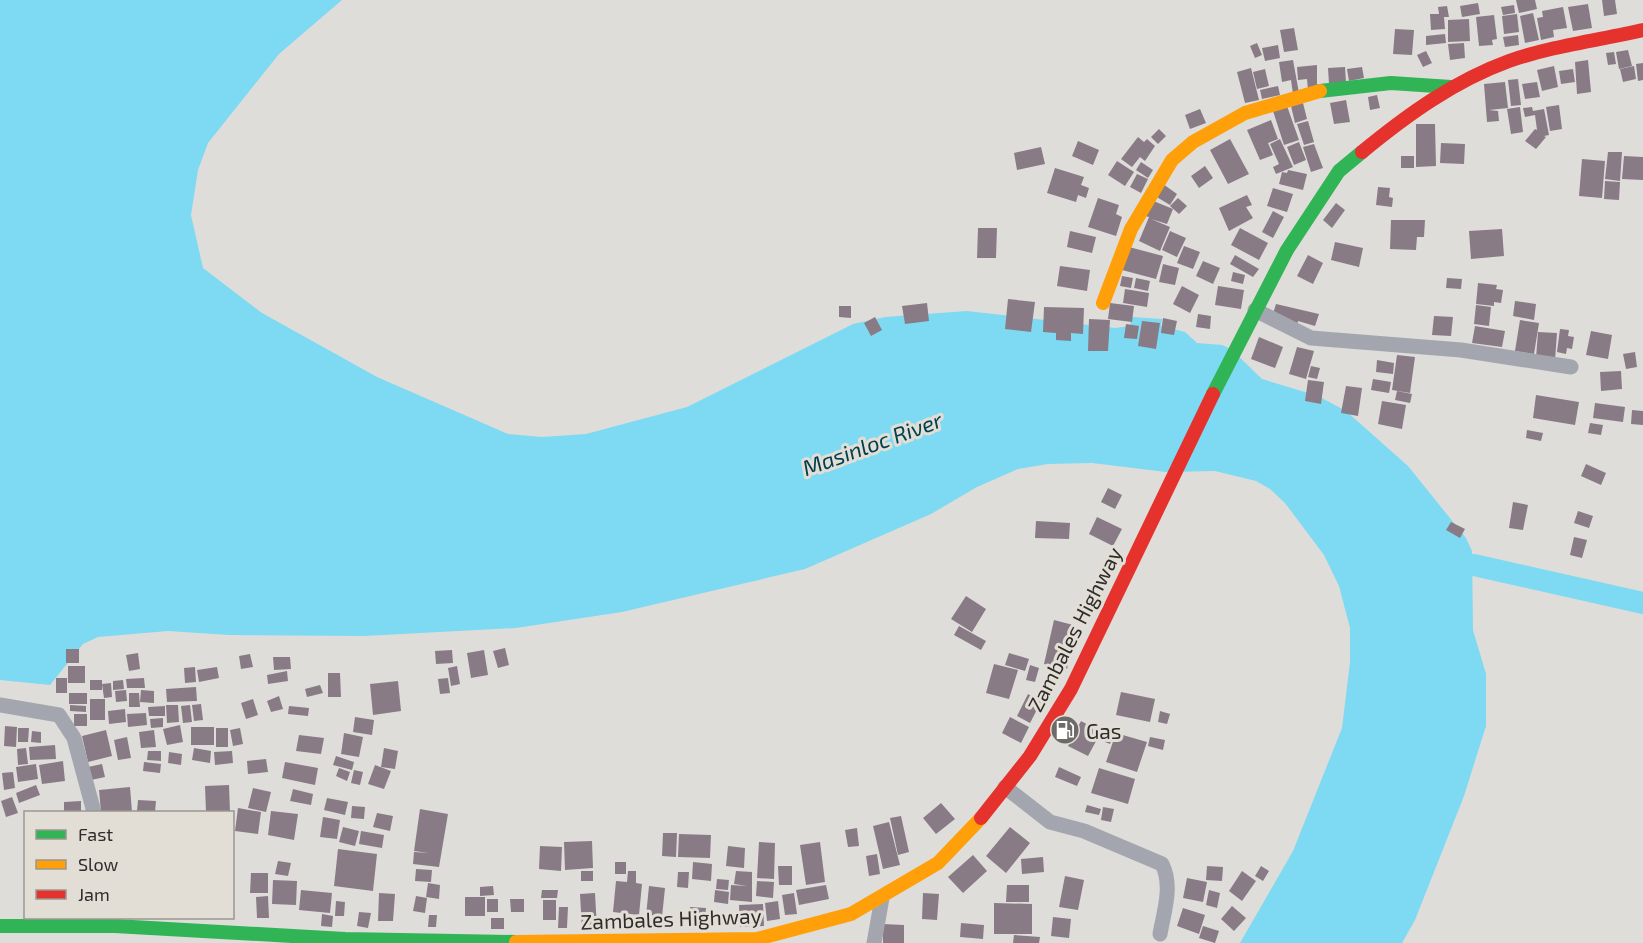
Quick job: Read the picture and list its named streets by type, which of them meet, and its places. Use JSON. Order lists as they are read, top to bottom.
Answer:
{
  "streets": {
    "main road": ["Zambales Highway"]
  },
  "water": ["Masinloc River"],
  "places": {
    "fuel station": ["Gas"]
  },
  "legend": ["Fast", "Slow", "Jam"]
}
